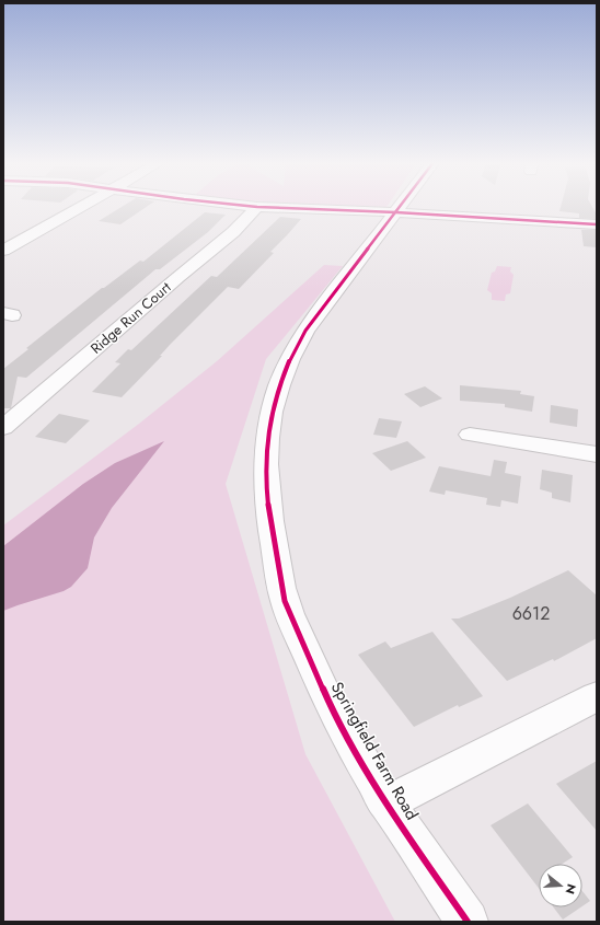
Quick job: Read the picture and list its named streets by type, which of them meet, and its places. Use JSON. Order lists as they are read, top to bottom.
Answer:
{
  "streets": {
    "street": ["Ridge Run Court", "Springfield Farm Road"]
  },
  "house_numbers": ["6612"],
  "north": "right"
}
